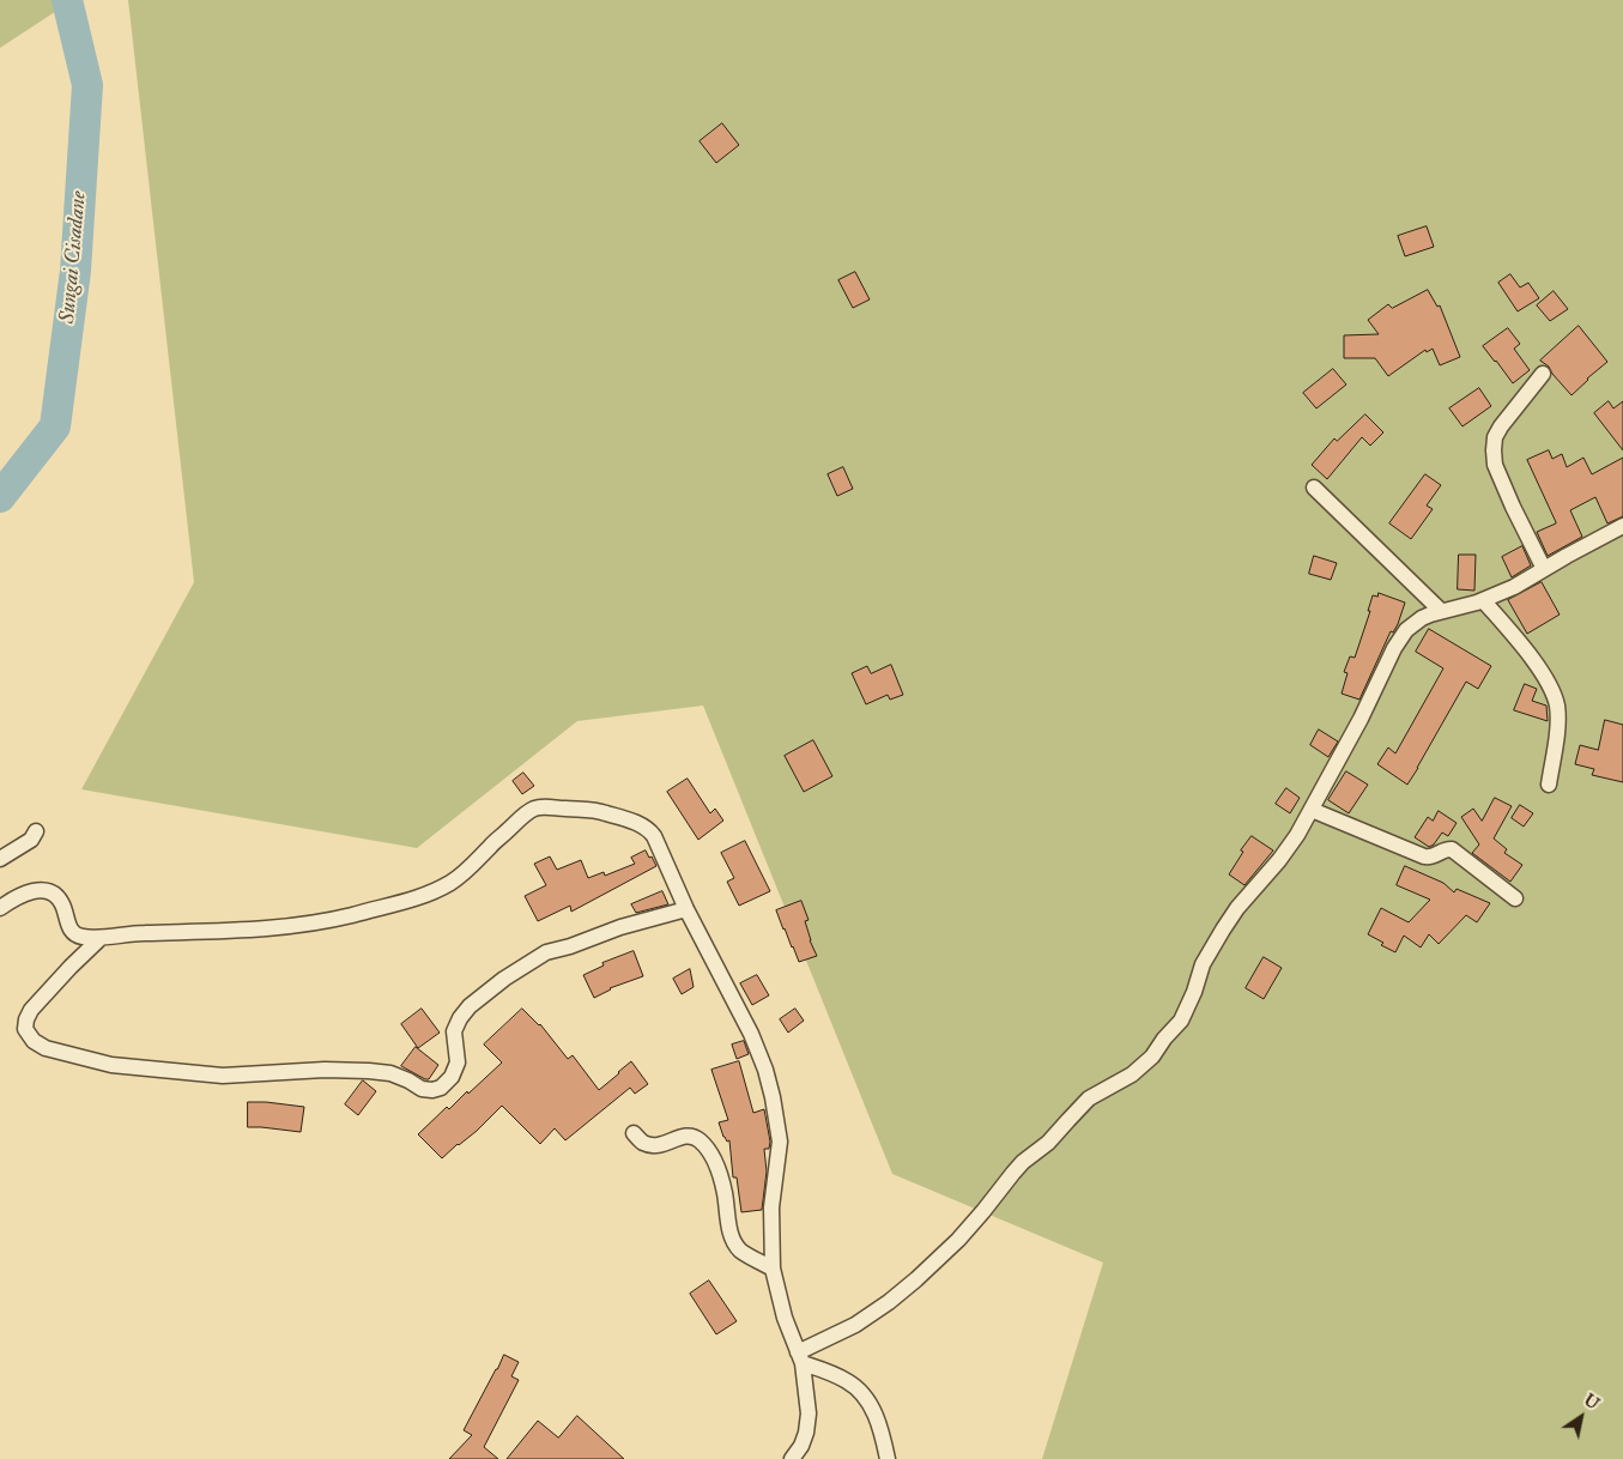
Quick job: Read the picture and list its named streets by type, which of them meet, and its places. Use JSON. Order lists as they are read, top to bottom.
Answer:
{
  "water": ["Sungai Cisadane"],
  "north": "top right"
}
